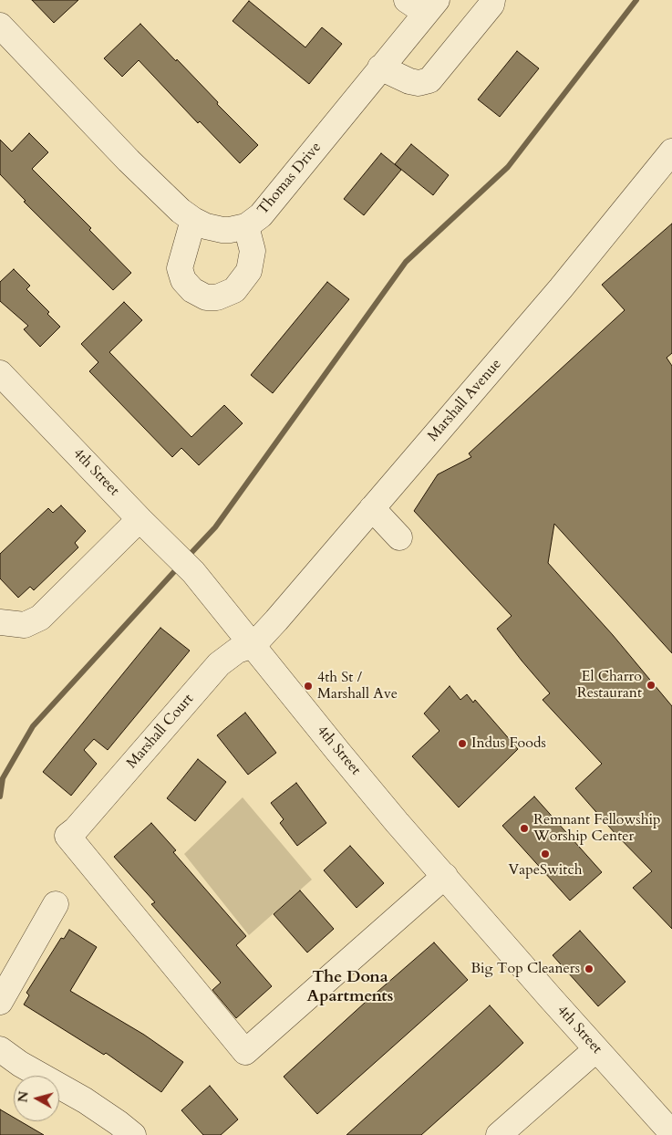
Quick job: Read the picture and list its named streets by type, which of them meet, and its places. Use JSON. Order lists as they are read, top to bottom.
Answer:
{
  "streets": {
    "street": [
      "Thomas Drive",
      "Marshall Avenue",
      "4th Street",
      "Marshall Court"
    ]
  },
  "crossings": [
    ["Marshall Avenue", "4th Street"],
    ["Marshall Avenue", "Marshall Court"],
    ["4th Street", "Marshall Court"]
  ],
  "districts": ["The Dona Apartments"],
  "places": [
    "El Charro Restaurant",
    "4th St / Marshall Ave",
    "Indus Foods",
    "Remnant Fellowship Worship Center",
    "VapeSwitch",
    "Big Top Cleaners"
  ],
  "north": "left"
}
